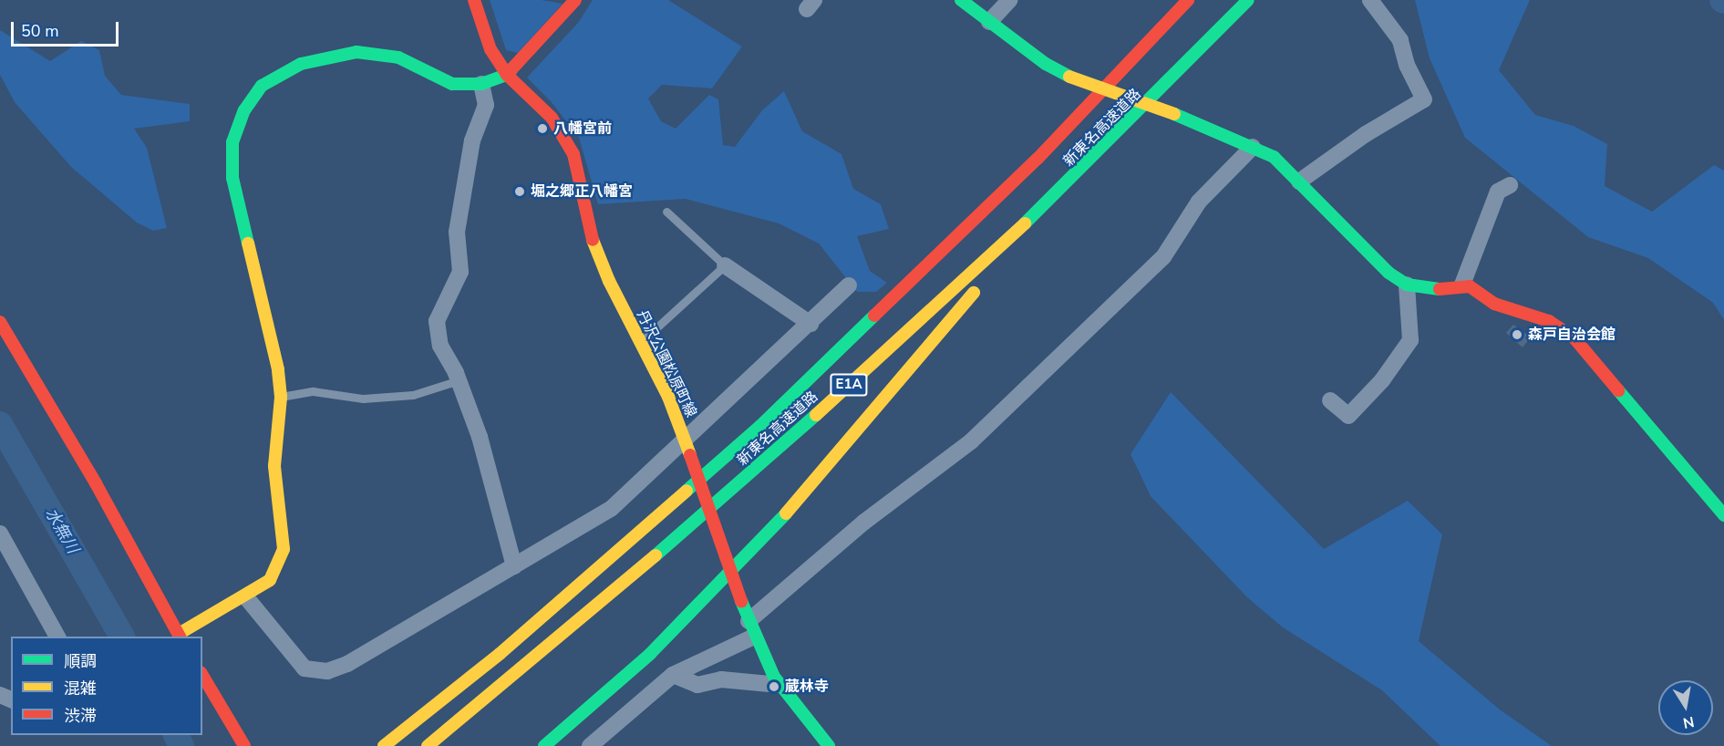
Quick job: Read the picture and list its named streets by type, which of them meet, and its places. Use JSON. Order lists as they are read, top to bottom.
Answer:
{
  "streets": {
    "main road": ["新東名高速道路", "丹沢公園松原町線", "E1A"]
  },
  "water": ["水無川"],
  "places": [
    "八幡宮前",
    "堀之郷正八幡宮",
    "森戸自治会館",
    "蔵林寺"
  ],
  "legend": ["順調", "混雑", "渋滞"],
  "scale_bar": "50 m",
  "north": "bottom"
}
